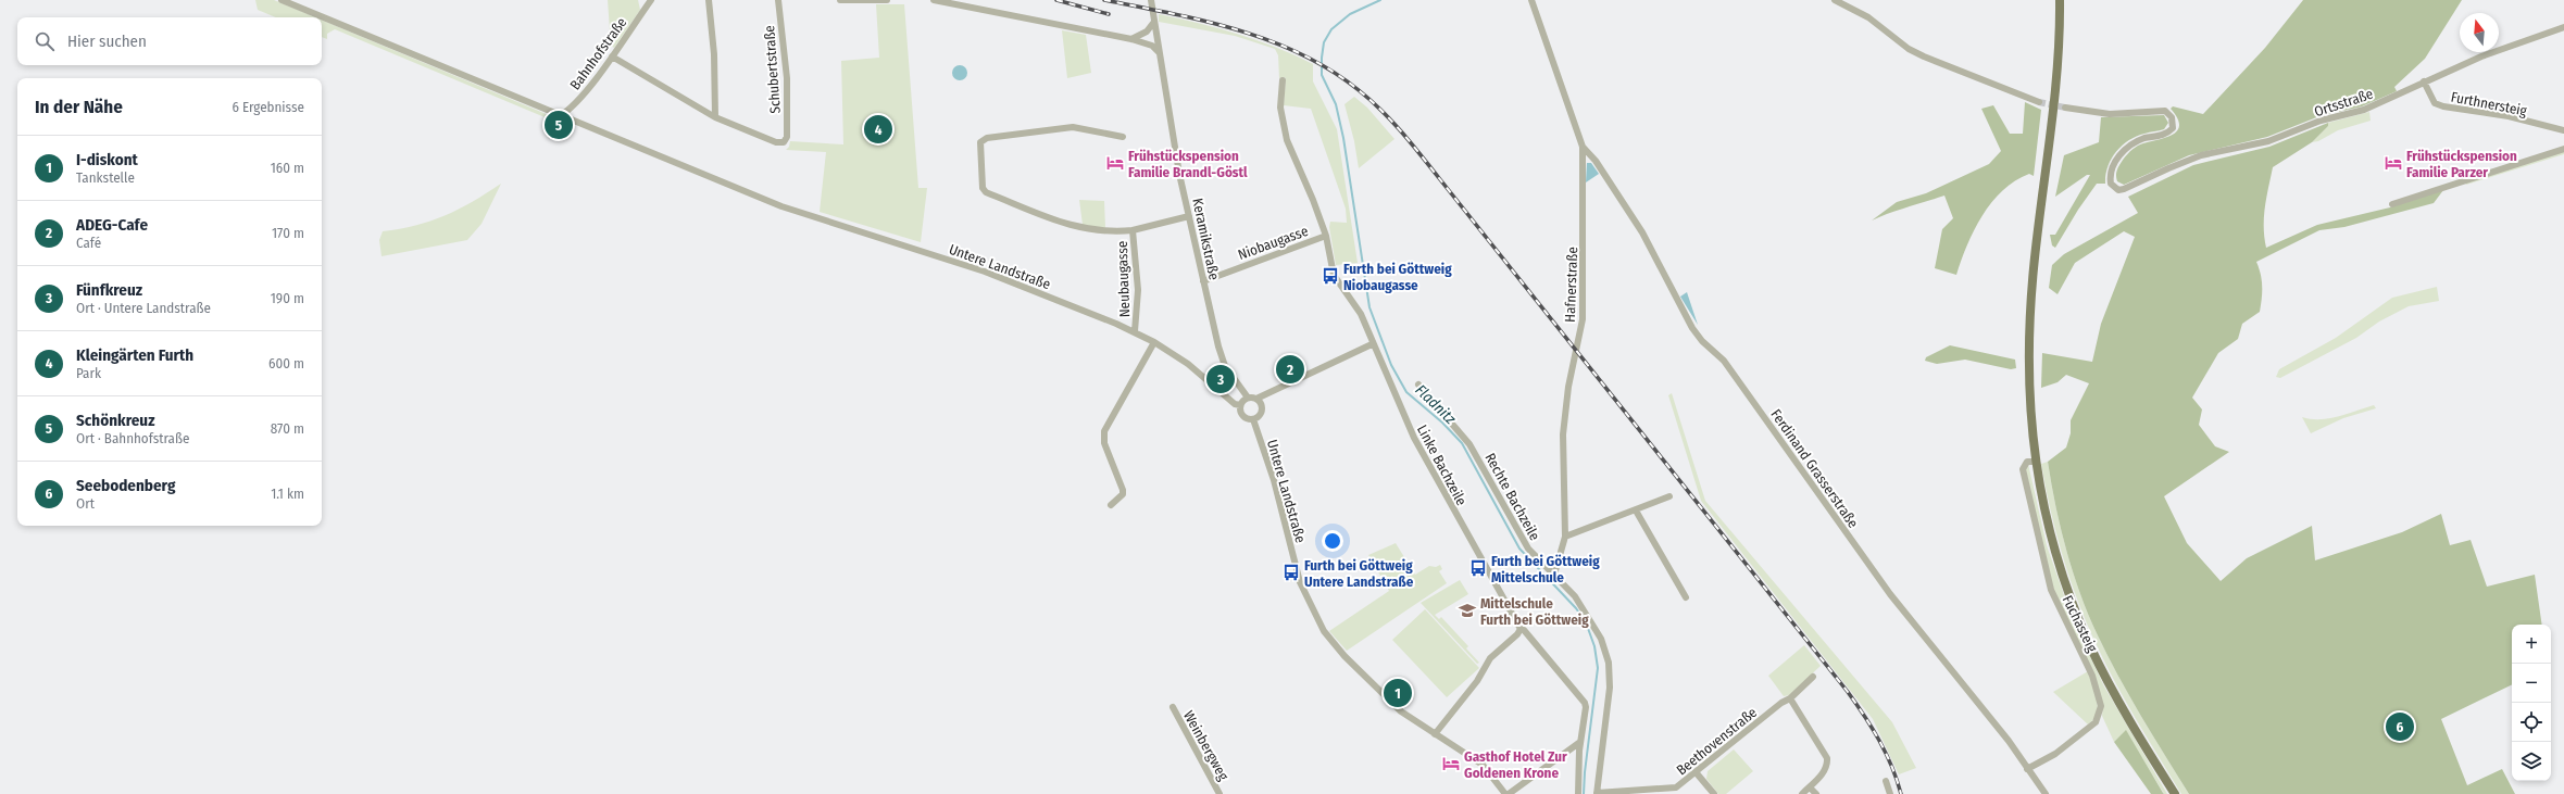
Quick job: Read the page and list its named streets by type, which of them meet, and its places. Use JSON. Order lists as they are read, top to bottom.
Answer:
{
  "streets": {
    "street": [
      "Bahnhofstraße",
      "Schubertstraße",
      "Ortsstraße",
      "Furthnersteig",
      "Keramikstraße",
      "Niobaugasse",
      "Untere Landstraße",
      "Neubaugasse",
      "Hafnerstraße",
      "Linke Bachzeile",
      "Ferdinand Grasserstraße",
      "Rechte Bachzeile",
      "Fuchasteig",
      "Beethovenstraße",
      "Weinbergweg"
    ]
  },
  "crossings": [
    ["Bahnhofstraße", "Untere Landstraße"],
    ["Ortsstraße", "Furthnersteig"],
    ["Keramikstraße", "Niobaugasse"],
    ["Keramikstraße", "Untere Landstraße"],
    ["Keramikstraße", "Neubaugasse"],
    ["Niobaugasse", "Linke Bachzeile"],
    ["Untere Landstraße", "Neubaugasse"],
    ["Hafnerstraße", "Ferdinand Grasserstraße"],
    ["Hafnerstraße", "Rechte Bachzeile"],
    ["Ferdinand Grasserstraße", "Fuchasteig"],
    ["Rechte Bachzeile", "Beethovenstraße"]
  ],
  "water": ["Fladnitz"],
  "places": {
    "hotel": ["Frühstückspension Familie Brandl-Göstl", "Frühstückspension Familie Parzer", "Gasthof Hotel Zur Goldenen Krone"],
    "bus stop": ["Furth bei Göttweig Niobaugasse", "Furth bei Göttweig Mittelschule", "Furth bei Göttweig Untere Landstraße"],
    "school or university": ["Mittelschule Furth bei Göttweig"]
  },
  "north": "top",
  "page": {
    "search": "Hier suchen",
    "heading": ["In der Nähe", "6 Ergebnisse"],
    "pins": [
      "5",
      "4",
      "2",
      "3",
      "1",
      "6"
    ],
    "list": [
      {
        "mark": "1",
        "name": "I-diskont",
        "note": "Tankstelle",
        "value": "160 m"
      },
      {
        "mark": "2",
        "name": "ADEG-Cafe",
        "note": "Café",
        "value": "170 m"
      },
      {
        "mark": "3",
        "name": "Fünfkreuz",
        "note": "Ort · Untere Landstraße",
        "value": "190 m"
      },
      {
        "mark": "4",
        "name": "Kleingärten Furth",
        "note": "Park",
        "value": "600 m"
      },
      {
        "mark": "5",
        "name": "Schönkreuz",
        "note": "Ort · Bahnhofstraße",
        "value": "870 m"
      },
      {
        "mark": "6",
        "name": "Seebodenberg",
        "note": "Ort",
        "value": "1.1 km"
      }
    ],
    "map_buttons": ["+", "−"]
  }
}
